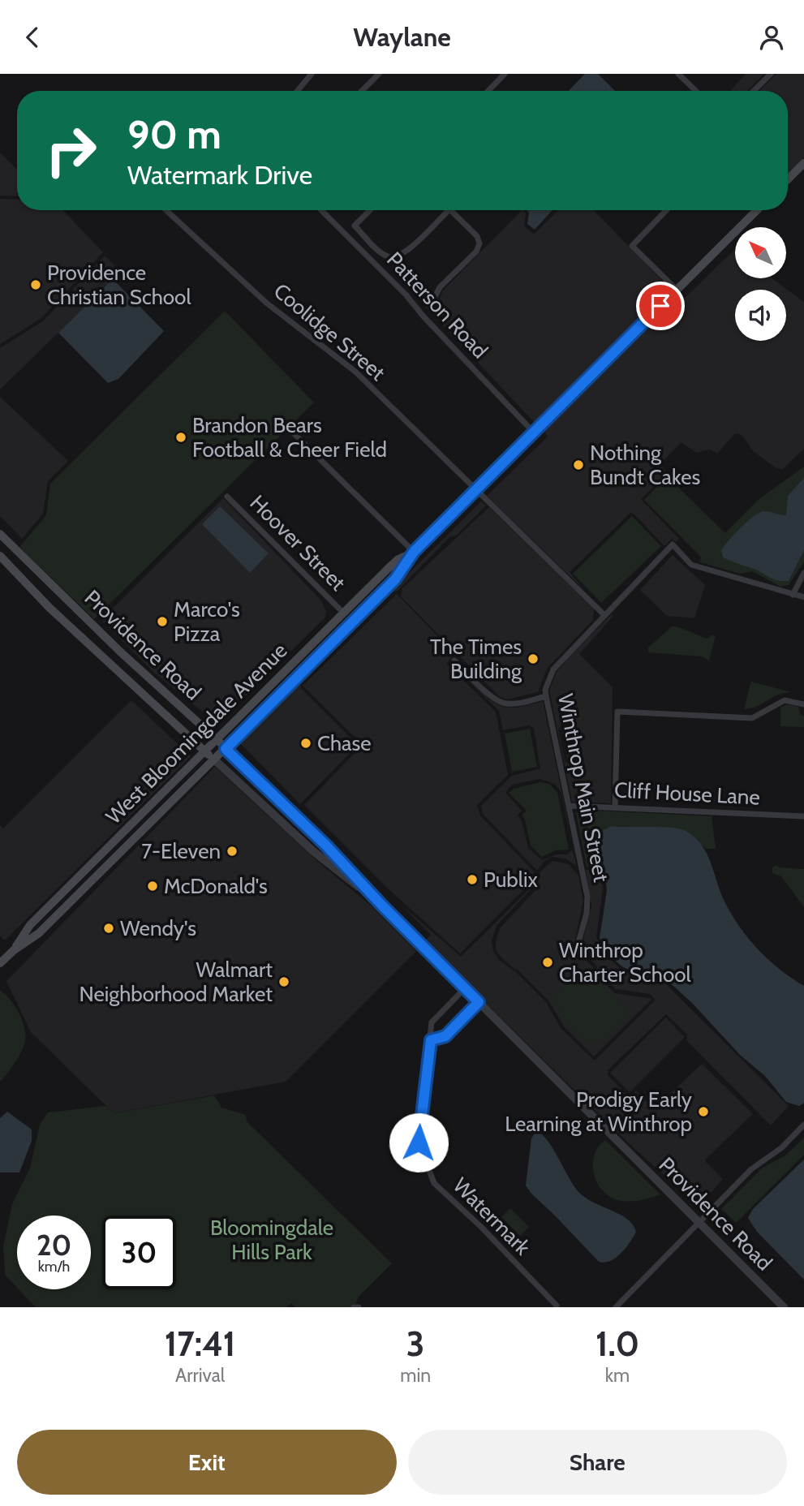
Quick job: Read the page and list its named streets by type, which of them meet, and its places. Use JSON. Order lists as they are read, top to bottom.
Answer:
{
  "streets": {
    "main road": ["Providence Road", "West Bloomingdale Avenue"],
    "street": [
      "Patterson Road",
      "Coolidge Street",
      "Hoover Street",
      "Winthrop Main Street",
      "Cliff House Lane",
      "Watermark"
    ]
  },
  "crossings": [
    ["Patterson Road", "West Bloomingdale Avenue"],
    ["Coolidge Street", "West Bloomingdale Avenue"],
    ["Coolidge Street", "Winthrop Main Street"],
    ["Hoover Street", "West Bloomingdale Avenue"],
    ["Providence Road", "West Bloomingdale Avenue"],
    ["Providence Road", "Watermark"],
    ["Winthrop Main Street", "Cliff House Lane"]
  ],
  "parks": ["Bloomingdale Hills Park"],
  "places": [
    "Providence Christian School",
    "Brandon Bears Football & Cheer Field",
    "Nothing Bundt Cakes",
    "Marco's Pizza",
    "The Times Building",
    "Chase",
    "7-Eleven",
    "Publix",
    "McDonald's",
    "Wendy's",
    "Winthrop Charter School",
    "Walmart Neighborhood Market",
    "Prodigy Early Learning at Winthrop"
  ],
  "north": "top left",
  "page": {
    "header": "Waylane",
    "turn": ["90 m", "Watermark Drive"],
    "speed": "20 km/h",
    "limit": "30",
    "eta": [
      "17:41",
      "Arrival",
      "3",
      "min",
      "1.0",
      "km"
    ],
    "buttons": ["Exit", "Share"]
  }
}
